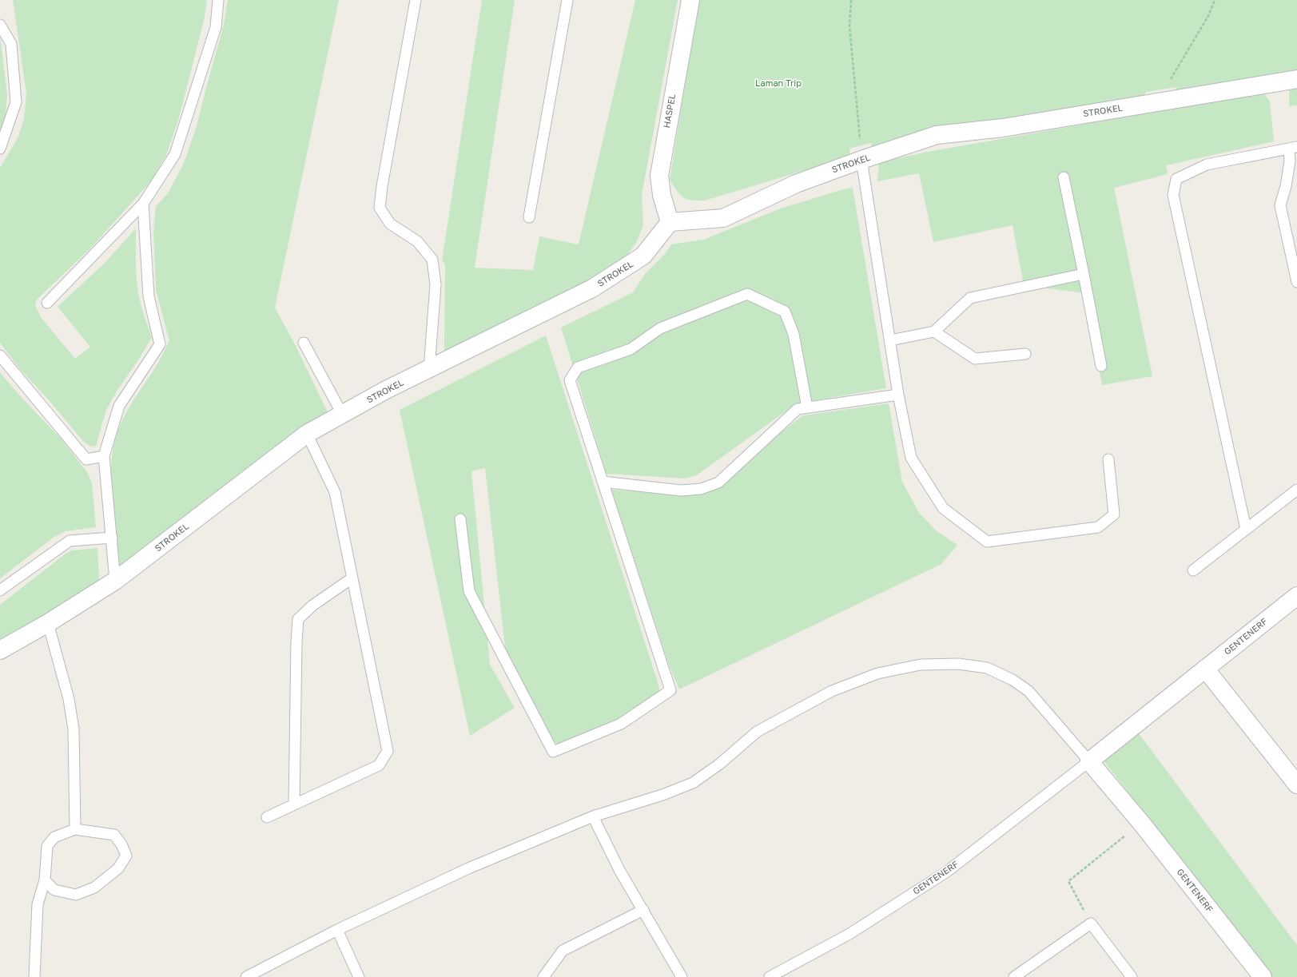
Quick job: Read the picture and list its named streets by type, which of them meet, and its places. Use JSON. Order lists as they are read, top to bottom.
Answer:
{
  "streets": {
    "street": ["HASPEL", "STROKEL", "GENTENERF"]
  },
  "crossings": [
    ["HASPEL", "STROKEL"]
  ],
  "parks": ["Laman Trip"]
}
